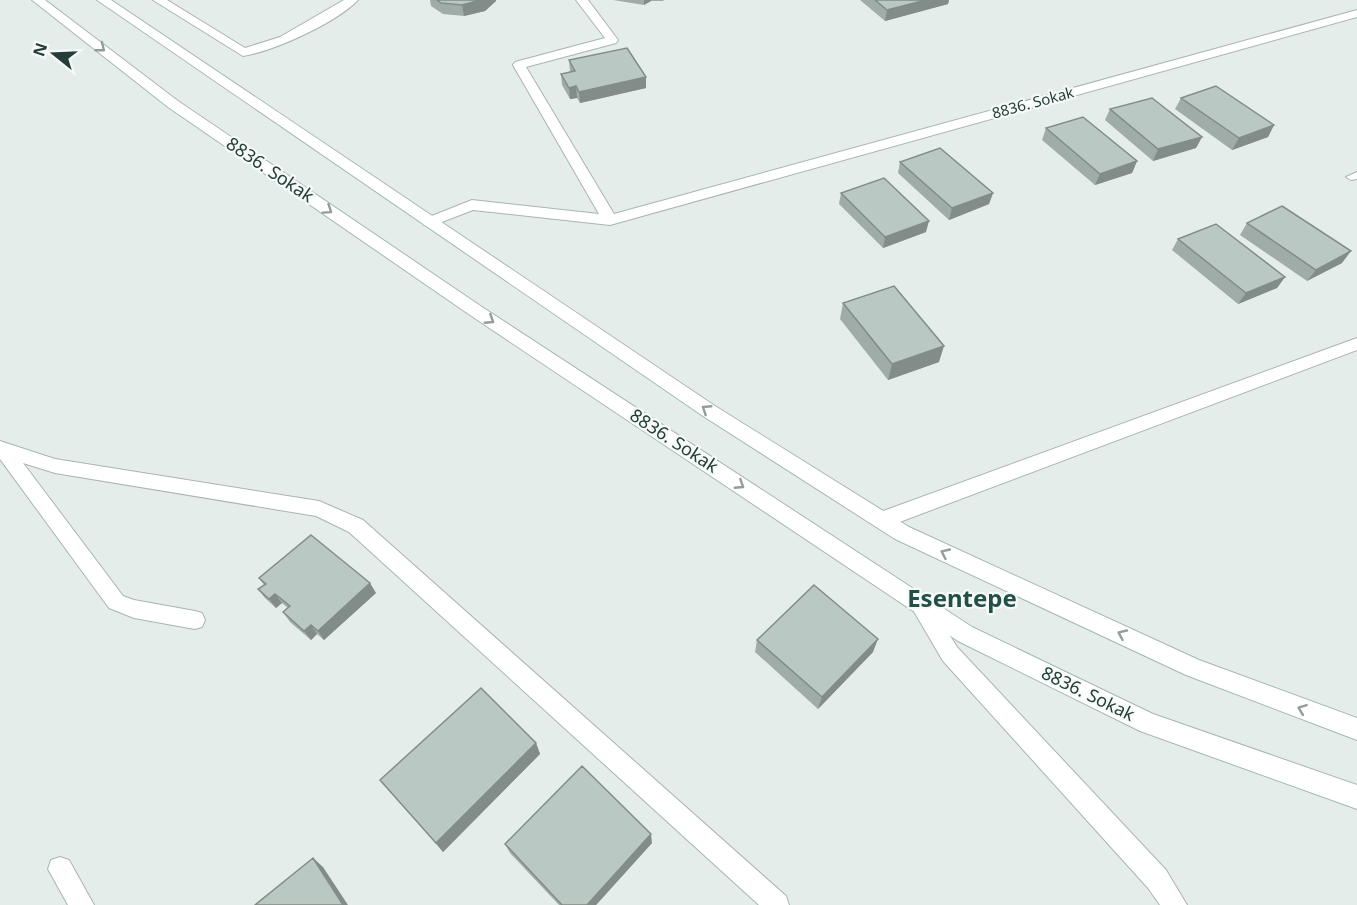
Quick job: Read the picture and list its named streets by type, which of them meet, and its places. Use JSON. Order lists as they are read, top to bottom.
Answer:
{
  "streets": {
    "street": ["8836. Sokak"]
  },
  "districts": ["Esentepe"],
  "north": "left"
}
